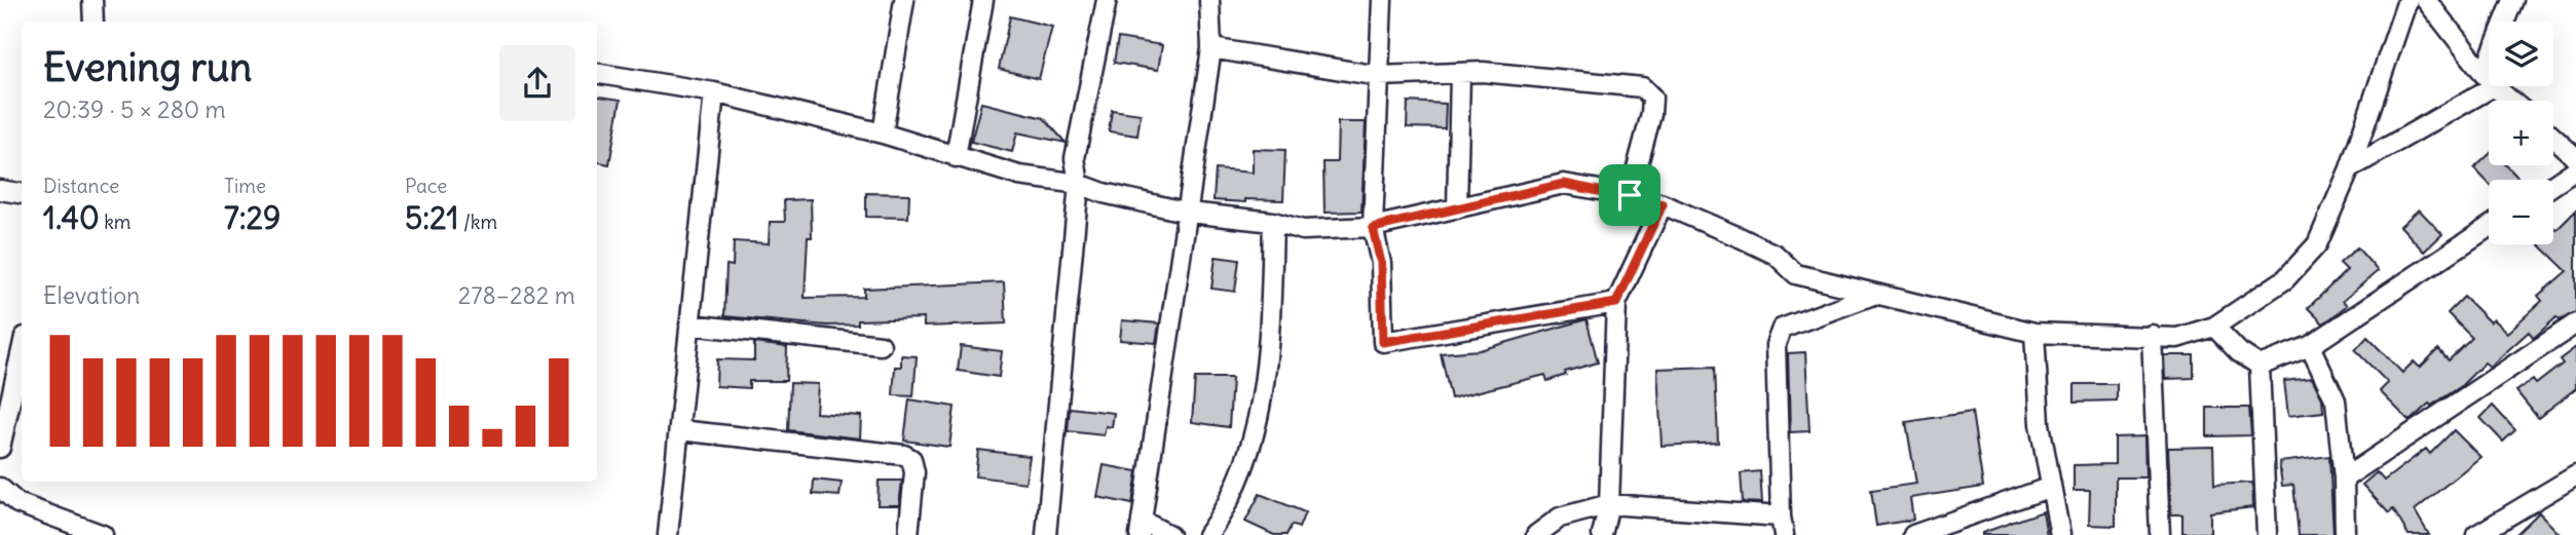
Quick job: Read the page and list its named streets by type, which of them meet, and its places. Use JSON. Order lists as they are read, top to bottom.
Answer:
{
  "page": {
    "map_buttons": ["+", "−"],
    "heading": ["Evening run", "20:39 · 5 × 280 m"],
    "stats": [
      ["Distance", "1.40 km"],
      ["Time", "7:29"],
      ["Pace", "5:21 /km"]
    ],
    "chart": ["Elevation", "278–282 m"]
  }
}
